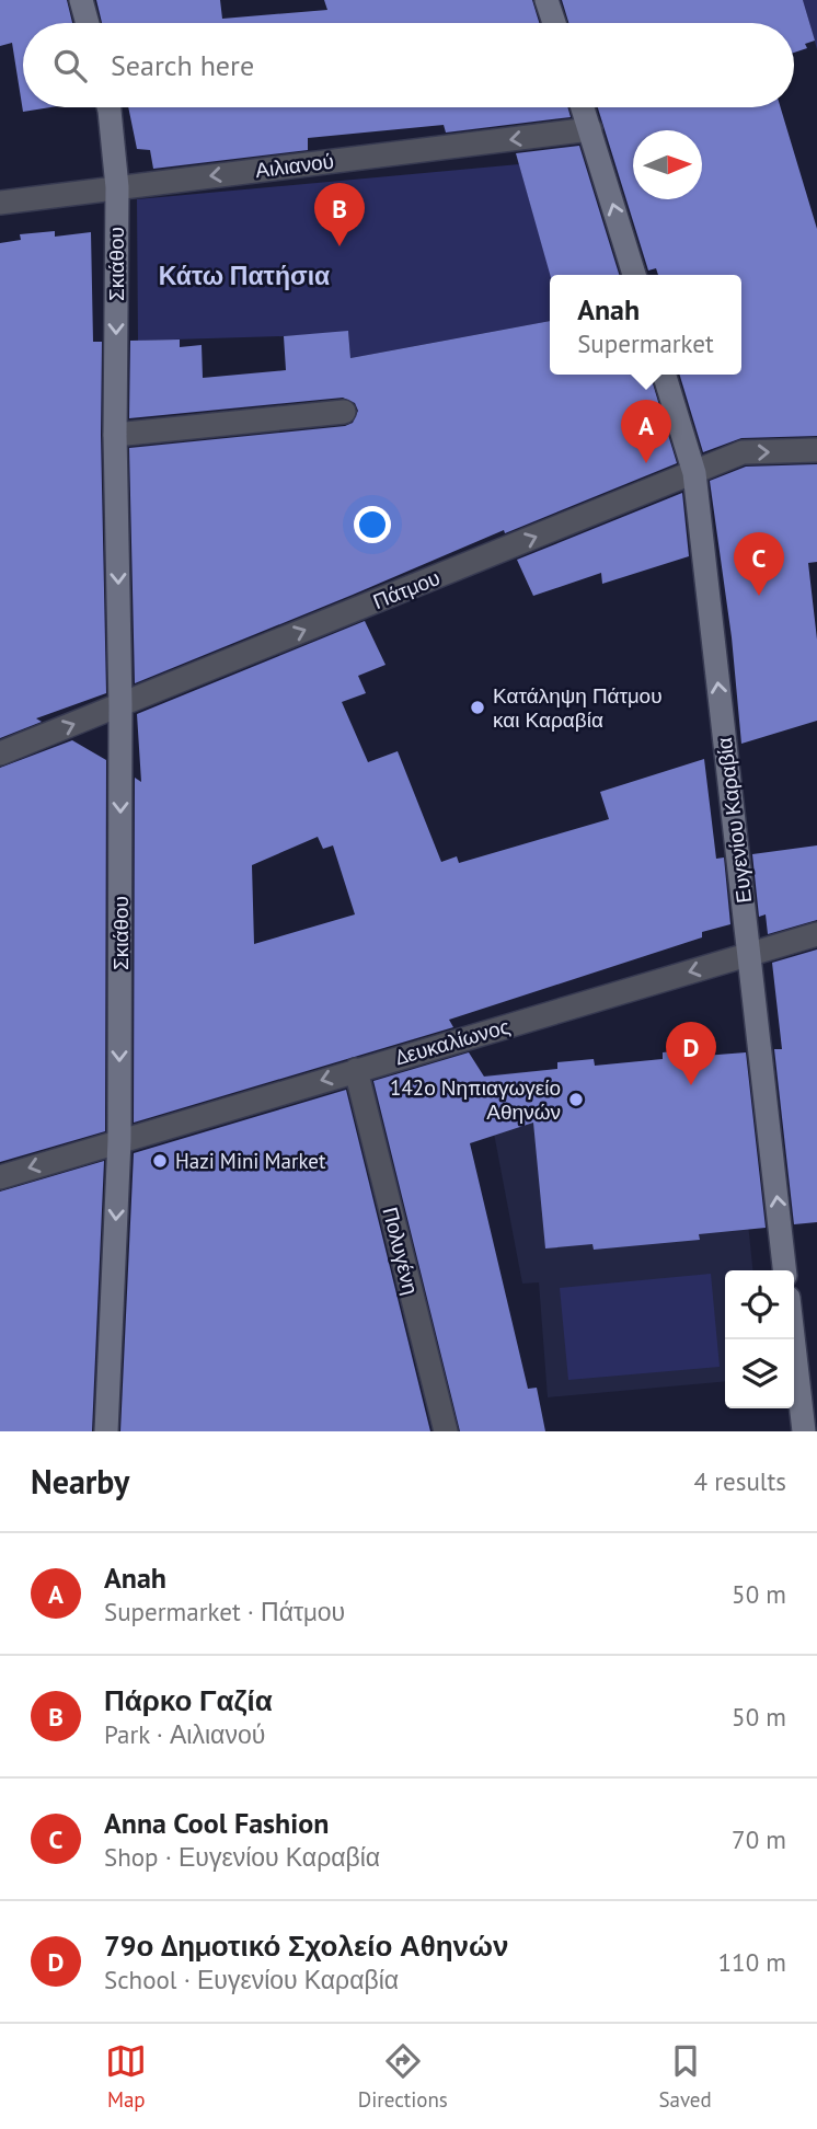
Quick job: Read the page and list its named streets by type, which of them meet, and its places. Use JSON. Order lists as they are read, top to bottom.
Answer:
{
  "streets": {
    "street": [
      "Αιλιανού",
      "Σκιάθου",
      "Πάτμου",
      "Ευγενίου Καραβία",
      "Δευκαλίωνος",
      "Πολυγένη"
    ]
  },
  "crossings": [
    ["Αιλιανού", "Σκιάθου"],
    ["Σκιάθου", "Πάτμου"],
    ["Σκιάθου", "Δευκαλίωνος"],
    ["Πάτμου", "Ευγενίου Καραβία"],
    ["Ευγενίου Καραβία", "Δευκαλίωνος"],
    ["Δευκαλίωνος", "Πολυγένη"]
  ],
  "one_way": [
    "Αιλιανού",
    "Σκιάθου",
    "Πάτμου",
    "Ευγενίου Καραβία",
    "Δευκαλίωνος"
  ],
  "districts": ["Κάτω Πατήσια"],
  "places": ["Κατάληψη Πάτμου και Καραβία", "142ο Νηπιαγωγείο Αθηνών", "Hazi Mini Market"],
  "north": "right",
  "page": {
    "search": "Search here",
    "pins": [
      "B",
      "A",
      "C",
      "D"
    ],
    "popup": ["Anah", "Supermarket"],
    "heading": ["Nearby", "4 results"],
    "list": [
      {
        "mark": "A",
        "name": "Anah",
        "note": "Supermarket · Πάτμου",
        "value": "50 m"
      },
      {
        "mark": "B",
        "name": "Πάρκο Γαζία",
        "note": "Park · Αιλιανού",
        "value": "50 m"
      },
      {
        "mark": "C",
        "name": "Anna Cool Fashion",
        "note": "Shop · Ευγενίου Καραβία",
        "value": "70 m"
      },
      {
        "mark": "D",
        "name": "79ο Δημοτικό Σχολείο Αθηνών",
        "note": "School · Ευγενίου Καραβία",
        "value": "110 m"
      }
    ],
    "nav": ["Map", "Directions", "Saved"]
  }
}
